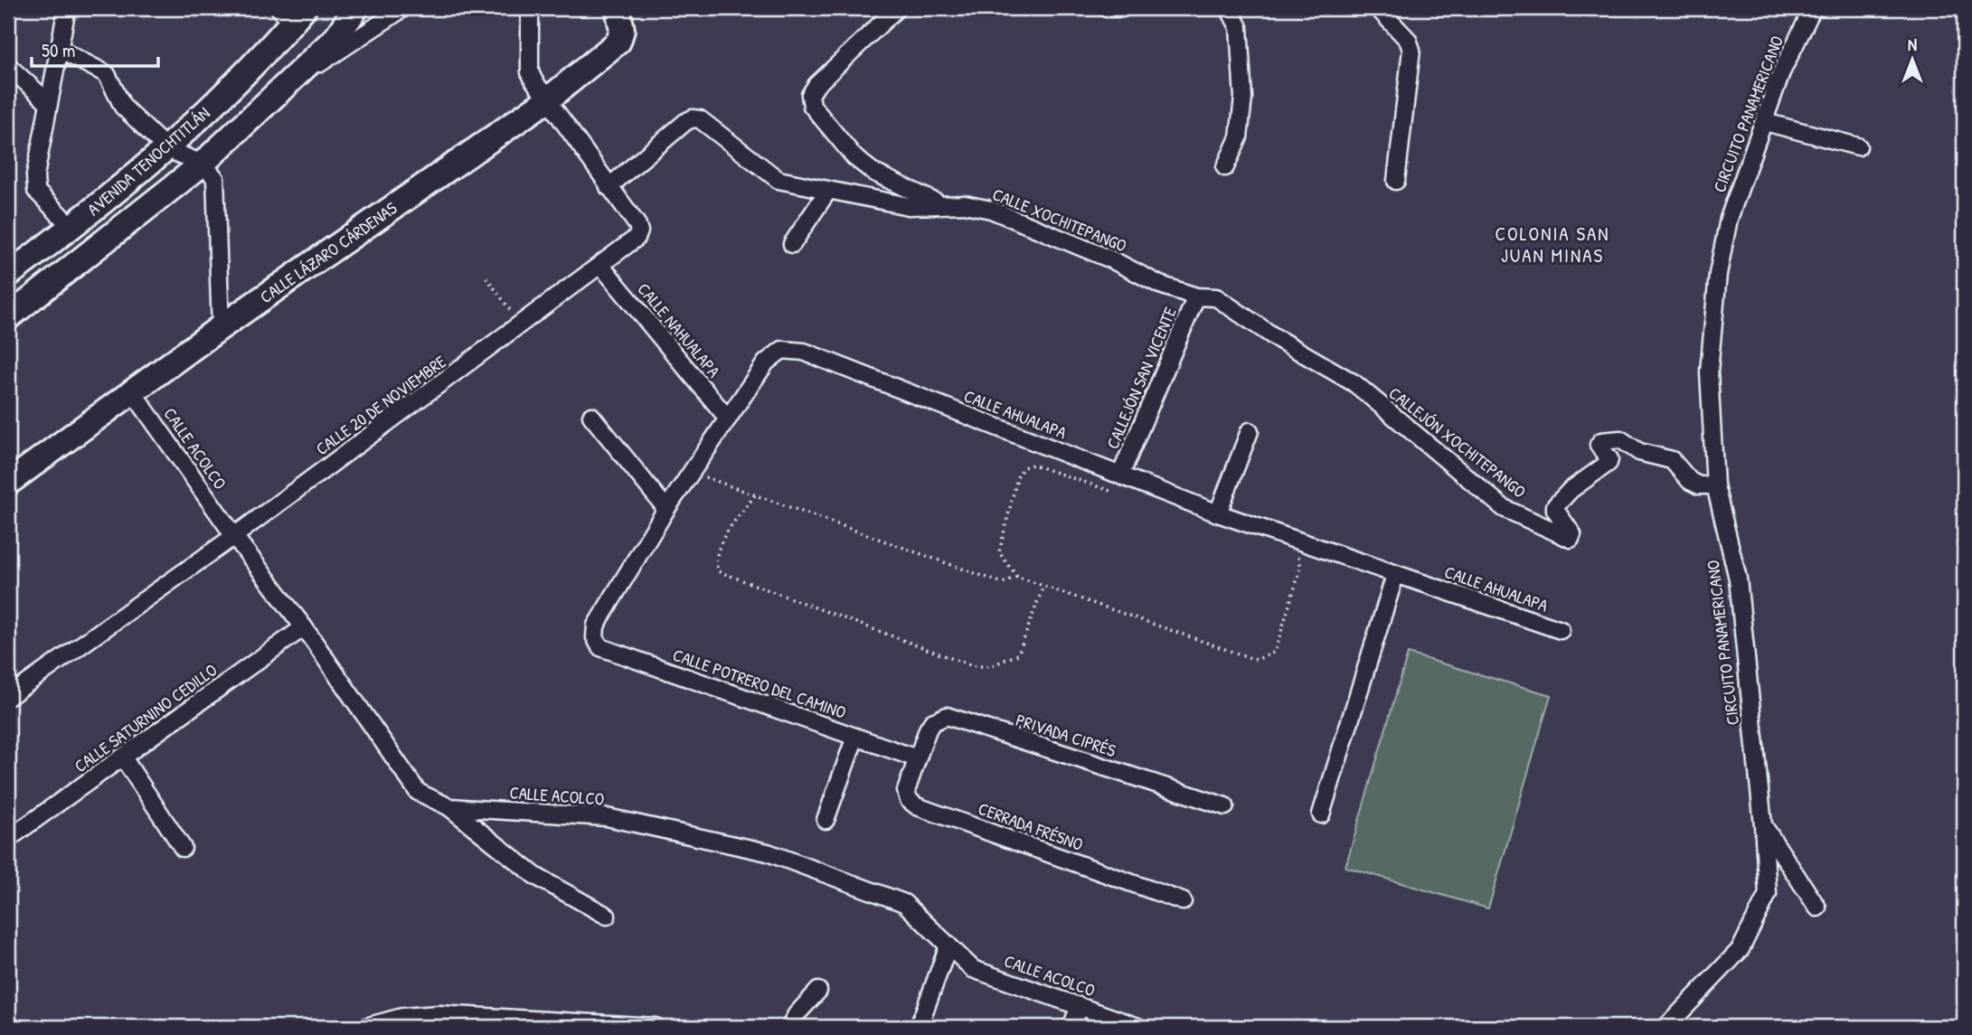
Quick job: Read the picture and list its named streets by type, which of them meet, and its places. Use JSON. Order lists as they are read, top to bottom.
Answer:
{
  "streets": {
    "main road": ["AVENIDA TENOCHTITLÁN", "CALLE LÁZARO CÁRDENAS"],
    "street": [
      "CIRCUITO PANAMERICANO",
      "CALLE XOCHITEPANGO",
      "CALLE NAHUALAPA",
      "CALLEJÓN SAN VICENTE",
      "CALLE 20 DE NOVIEMBRE",
      "CALLE AHUALAPA",
      "CALLEJÓN XOCHITEPANGO",
      "CALLE ACOLCO",
      "CALLE POTRERO DEL CAMINO",
      "CALLE SATURNINO CEDILLO",
      "PRIVADA CIPRÉS",
      "CERRADA FRÉSNO"
    ]
  },
  "crossings": [
    ["CIRCUITO PANAMERICANO", "CALLEJÓN XOCHITEPANGO"],
    ["CALLE XOCHITEPANGO", "CALLEJÓN SAN VICENTE"],
    ["CALLE XOCHITEPANGO", "CALLE 20 DE NOVIEMBRE"],
    ["CALLE XOCHITEPANGO", "CALLEJÓN XOCHITEPANGO"],
    ["CALLE LÁZARO CÁRDENAS", "CALLE 20 DE NOVIEMBRE"],
    ["CALLE LÁZARO CÁRDENAS", "CALLE ACOLCO"],
    ["CALLE NAHUALAPA", "CALLE 20 DE NOVIEMBRE"],
    ["CALLE NAHUALAPA", "CALLE AHUALAPA"],
    ["CALLEJÓN SAN VICENTE", "CALLE AHUALAPA"],
    ["CALLEJÓN SAN VICENTE", "CALLEJÓN XOCHITEPANGO"],
    ["CALLE 20 DE NOVIEMBRE", "CALLE ACOLCO"],
    ["CALLE AHUALAPA", "CALLE POTRERO DEL CAMINO"],
    ["CALLE ACOLCO", "CALLE SATURNINO CEDILLO"],
    ["CALLE POTRERO DEL CAMINO", "PRIVADA CIPRÉS"],
    ["CALLE POTRERO DEL CAMINO", "CERRADA FRÉSNO"],
    ["PRIVADA CIPRÉS", "CERRADA FRÉSNO"]
  ],
  "districts": ["COLONIA SAN JUAN MINAS"],
  "scale_bar": "50 m",
  "north": "top"
}
